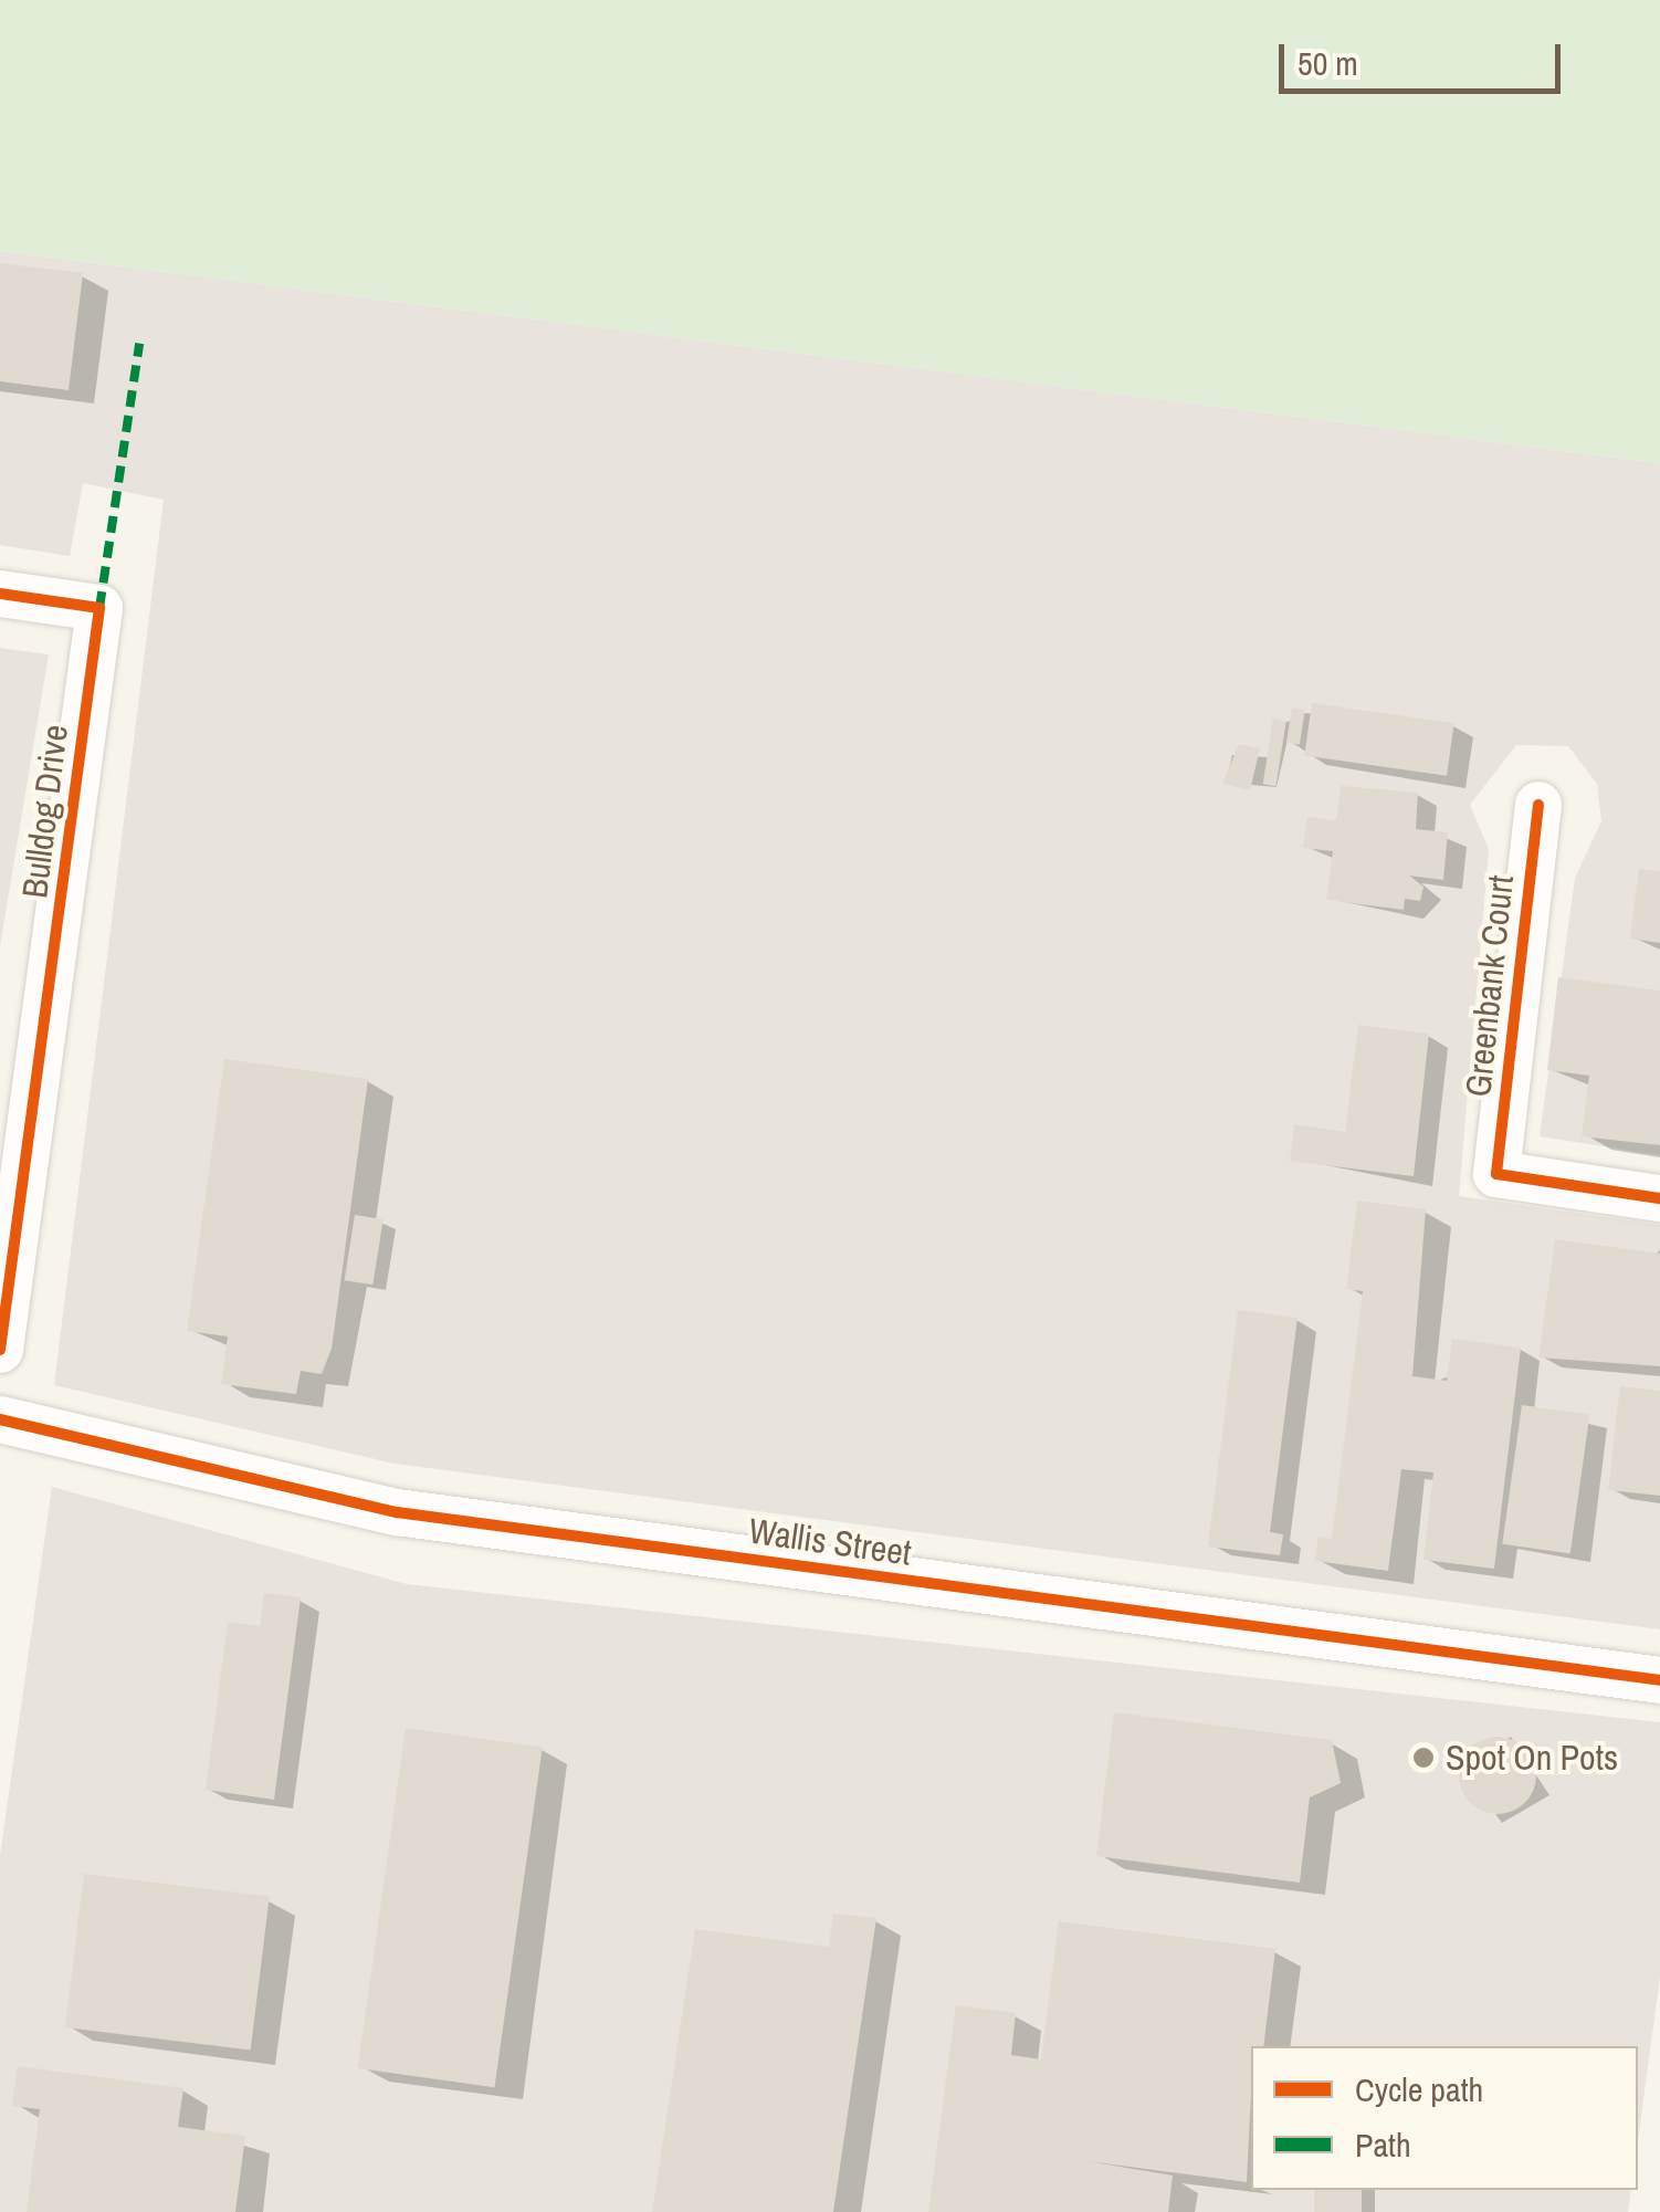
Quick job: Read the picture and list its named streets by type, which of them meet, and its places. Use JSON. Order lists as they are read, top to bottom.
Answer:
{
  "streets": {
    "street": ["Bulldog Drive", "Greenbank Court", "Wallis Street"]
  },
  "places": ["Spot On Pots"],
  "legend": ["Cycle path", "Path"],
  "scale_bar": "50 m"
}
